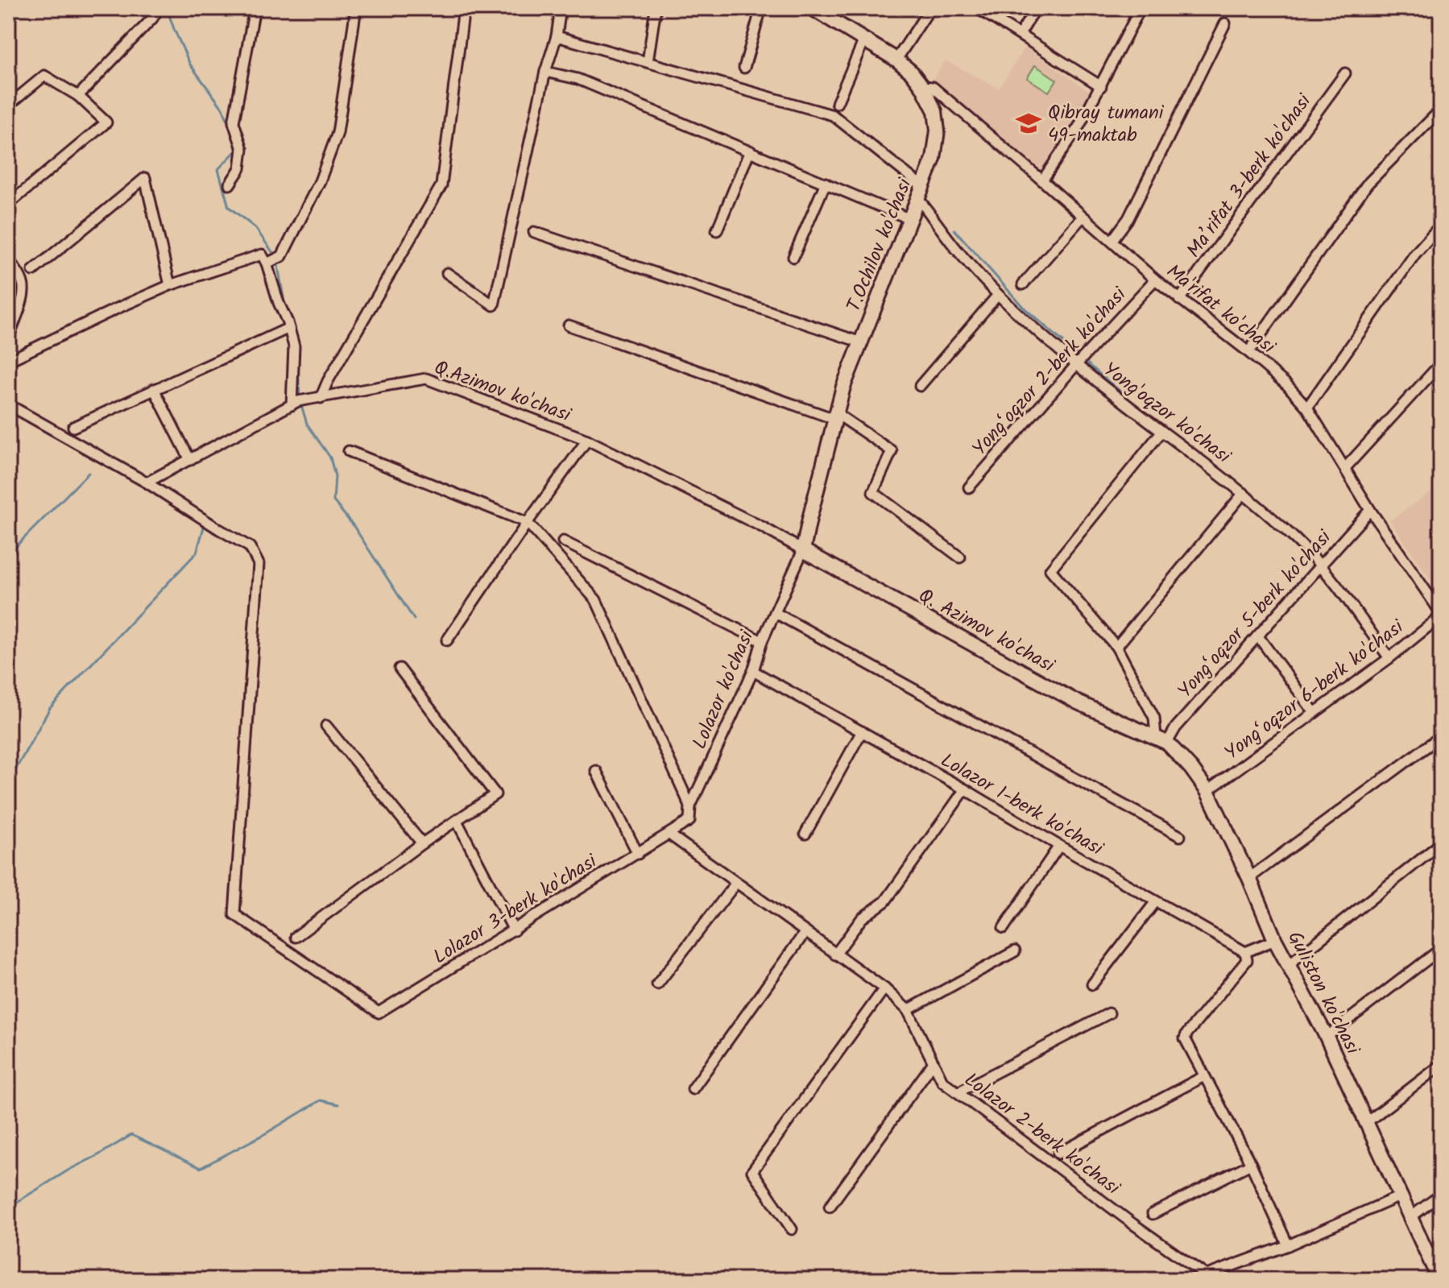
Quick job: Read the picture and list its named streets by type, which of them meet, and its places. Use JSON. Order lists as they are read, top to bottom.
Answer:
{
  "streets": {
    "main road": ["T.Ochilov ko'chasi", "Q. Azimov ko'chasi", "Guliston ko'chasi"],
    "street": [
      "Ma’rifat 3-berk ko'chasi",
      "Ma'rifat ko'chasi",
      "Yong‘oqzor 2-berk ko'chasi",
      "Q.Azimov ko'chasi",
      "Yong'oqzor ko'chasi",
      "Yong‘oqzor 5-berk ko'chasi",
      "Lolazor ko'chasi",
      "Yong‘oqzor 6-berk ko'chasi",
      "Lolazor 1-berk ko'chasi",
      "Lolazor 3-berk ko'chasi",
      "Lolazor 2-berk ko'chasi"
    ]
  },
  "crossings": [
    ["Ma’rifat 3-berk ko'chasi", "Ma'rifat ko'chasi"],
    ["T.Ochilov ko'chasi", "Ma'rifat ko'chasi"],
    ["T.Ochilov ko'chasi", "Q.Azimov ko'chasi"],
    ["T.Ochilov ko'chasi", "Yong'oqzor ko'chasi"],
    ["T.Ochilov ko'chasi", "Q. Azimov ko'chasi"],
    ["T.Ochilov ko'chasi", "Lolazor ko'chasi"],
    ["Ma'rifat ko'chasi", "Yong‘oqzor 2-berk ko'chasi"],
    ["Ma'rifat ko'chasi", "Yong‘oqzor 5-berk ko'chasi"],
    ["Ma'rifat ko'chasi", "Yong‘oqzor 6-berk ko'chasi"],
    ["Yong‘oqzor 2-berk ko'chasi", "Yong'oqzor ko'chasi"],
    ["Q.Azimov ko'chasi", "Q. Azimov ko'chasi"],
    ["Q.Azimov ko'chasi", "Lolazor ko'chasi"],
    ["Q.Azimov ko'chasi", "Lolazor 3-berk ko'chasi"],
    ["Yong'oqzor ko'chasi", "Yong‘oqzor 5-berk ko'chasi"],
    ["Yong'oqzor ko'chasi", "Yong‘oqzor 6-berk ko'chasi"],
    ["Yong‘oqzor 5-berk ko'chasi", "Q. Azimov ko'chasi"],
    ["Yong‘oqzor 5-berk ko'chasi", "Guliston ko'chasi"],
    ["Q. Azimov ko'chasi", "Lolazor ko'chasi"],
    ["Q. Azimov ko'chasi", "Guliston ko'chasi"],
    ["Lolazor ko'chasi", "Lolazor 1-berk ko'chasi"],
    ["Lolazor ko'chasi", "Lolazor 3-berk ko'chasi"],
    ["Lolazor ko'chasi", "Lolazor 2-berk ko'chasi"],
    ["Yong‘oqzor 6-berk ko'chasi", "Guliston ko'chasi"],
    ["Lolazor 3-berk ko'chasi", "Lolazor 2-berk ko'chasi"]
  ],
  "places": {
    "school or university": ["Qibray tumani 49-maktab"]
  }
}
